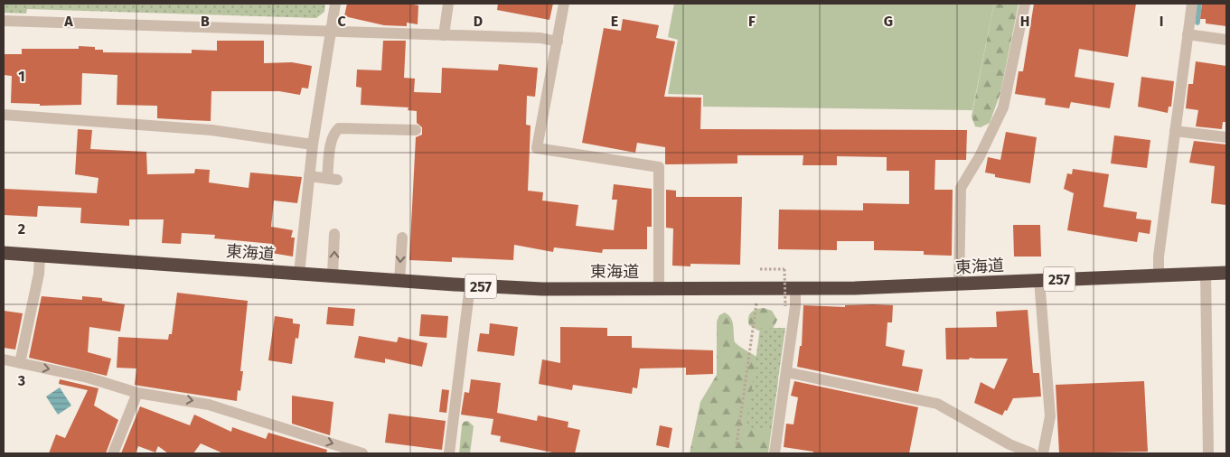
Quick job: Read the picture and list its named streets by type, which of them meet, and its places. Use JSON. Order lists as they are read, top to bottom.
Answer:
{
  "streets": {
    "highway": ["東海道", "257"]
  },
  "grid": {
    "columns": [
      "A",
      "B",
      "C",
      "D",
      "E",
      "F",
      "G",
      "H",
      "I"
    ],
    "rows": ["1", "2", "3"]
  }
}
